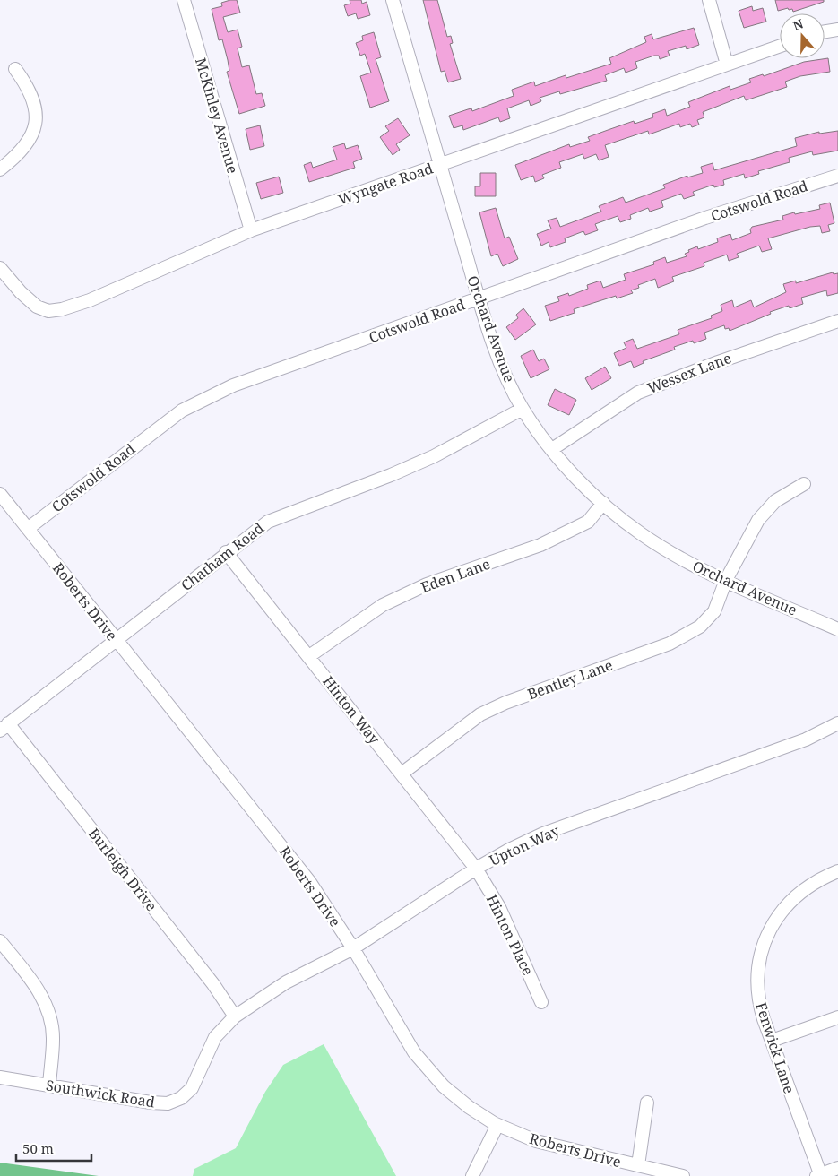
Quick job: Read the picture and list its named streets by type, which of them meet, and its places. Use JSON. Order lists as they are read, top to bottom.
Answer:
{
  "streets": {
    "street": [
      "McKinley Avenue",
      "Wyngate Road",
      "Cotswold Road",
      "Orchard Avenue",
      "Wessex Lane",
      "Chatham Road",
      "Eden Lane",
      "Roberts Drive",
      "Bentley Lane",
      "Hinton Way",
      "Upton Way",
      "Burleigh Drive",
      "Hinton Place",
      "Fenwick Lane",
      "Southwick Road"
    ]
  },
  "crossings": [
    ["McKinley Avenue", "Wyngate Road"],
    ["Wyngate Road", "Orchard Avenue"],
    ["Cotswold Road", "Orchard Avenue"],
    ["Cotswold Road", "Roberts Drive"],
    ["Orchard Avenue", "Wessex Lane"],
    ["Orchard Avenue", "Chatham Road"],
    ["Orchard Avenue", "Eden Lane"],
    ["Orchard Avenue", "Bentley Lane"],
    ["Chatham Road", "Roberts Drive"],
    ["Chatham Road", "Hinton Way"],
    ["Chatham Road", "Burleigh Drive"],
    ["Eden Lane", "Hinton Way"],
    ["Roberts Drive", "Upton Way"],
    ["Bentley Lane", "Hinton Way"],
    ["Hinton Way", "Upton Way"],
    ["Hinton Way", "Hinton Place"],
    ["Upton Way", "Burleigh Drive"],
    ["Upton Way", "Hinton Place"],
    ["Upton Way", "Southwick Road"],
    ["Burleigh Drive", "Southwick Road"]
  ],
  "scale_bar": "50 m",
  "north": "top"
}
